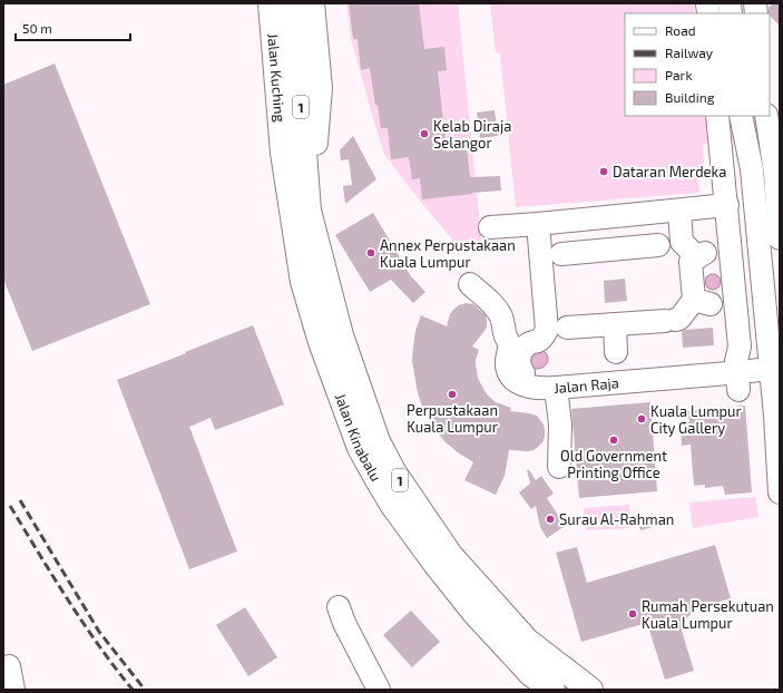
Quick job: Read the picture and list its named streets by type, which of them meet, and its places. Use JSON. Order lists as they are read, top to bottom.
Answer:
{
  "streets": {
    "highway": ["Jalan Kuching", "1", "Jalan Kinabalu"],
    "street": ["Jalan Raja"]
  },
  "crossings": [
    ["Jalan Kuching", "Jalan Kinabalu"]
  ],
  "places": [
    "Kelab Diraja Selangor",
    "Dataran Merdeka",
    "Annex Perpustakaan Kuala Lumpur",
    "Perpustakaan Kuala Lumpur",
    "Kuala Lumpur City Gallery",
    "Old Government Printing Office",
    "Surau Al-Rahman",
    "Rumah Persekutuan Kuala Lumpur"
  ],
  "legend": [
    "Road",
    "Railway",
    "Park",
    "Building"
  ],
  "scale_bar": "50 m"
}
